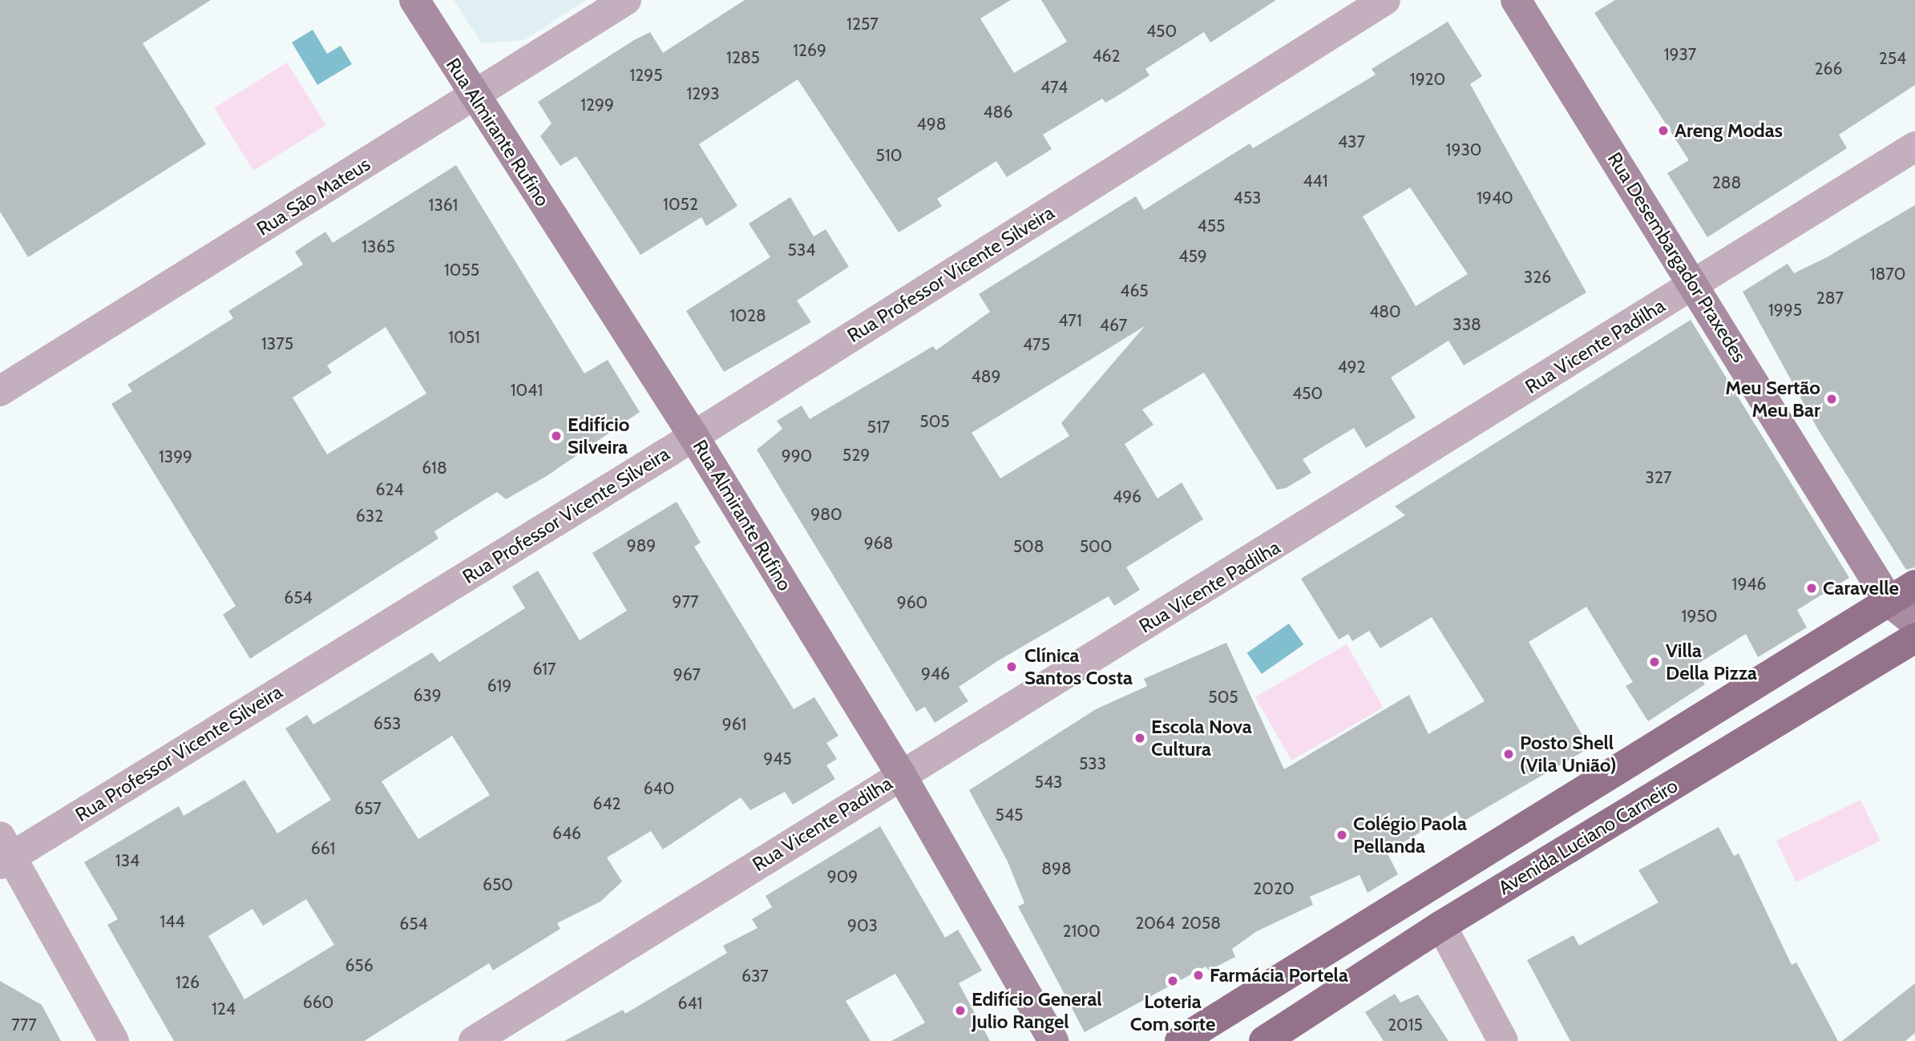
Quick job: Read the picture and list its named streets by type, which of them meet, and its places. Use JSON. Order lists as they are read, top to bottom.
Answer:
{
  "streets": {
    "main road": ["Avenida Luciano Carneiro"],
    "street": [
      "Rua Almirante Rufino",
      "Rua São Mateus",
      "Rua Desembargador Praxedes",
      "Rua Professor Vicente Silveira",
      "Rua Vicente Padilha"
    ]
  },
  "crossings": [
    ["Rua Almirante Rufino", "Rua São Mateus"],
    ["Rua Almirante Rufino", "Rua Professor Vicente Silveira"],
    ["Rua Almirante Rufino", "Rua Vicente Padilha"],
    ["Rua Desembargador Praxedes", "Rua Vicente Padilha"],
    ["Rua Desembargador Praxedes", "Avenida Luciano Carneiro"]
  ],
  "places": [
    "Areng Modas",
    "Meu Sertão Meu Bar",
    "Edifício Silveira",
    "Caravelle",
    "Villa Della Pizza",
    "Clínica Santos Costa",
    "Escola Nova Cultura",
    "Posto Shell (Vila União)",
    "Colégio Paola Pellanda",
    "Farmácia Portela",
    "Loteria Com sorte",
    "Edifício General Julio Rangel"
  ],
  "house_numbers": [
    "1257",
    "450",
    "1269",
    "1937",
    "462",
    "1285",
    "254",
    "266",
    "1295",
    "1920",
    "474",
    "1293",
    "1299",
    "486",
    "498",
    "437",
    "1930",
    "510",
    "441",
    "288",
    "453",
    "1940",
    "1052",
    "1361",
    "455",
    "1365",
    "534",
    "459",
    "1055",
    "1870",
    "326",
    "465",
    "287",
    "1995",
    "480",
    "1028",
    "471",
    "338",
    "467",
    "1051",
    "1375",
    "475",
    "492",
    "489",
    "1041",
    "450",
    "505",
    "517",
    "529",
    "990",
    "1399",
    "618",
    "327",
    "624",
    "496",
    "980",
    "632",
    "968",
    "989",
    "508",
    "500",
    "1946",
    "654",
    "977",
    "960",
    "1950",
    "617",
    "946",
    "967",
    "619",
    "639",
    "505",
    "653",
    "961",
    "945",
    "533",
    "543",
    "640",
    "642",
    "657",
    "545",
    "646",
    "661",
    "134",
    "898",
    "909",
    "650",
    "2020",
    "144",
    "2064",
    "2058",
    "654",
    "903",
    "2100",
    "656",
    "637",
    "126",
    "660",
    "641",
    "124",
    "777",
    "2015"
  ]
}
